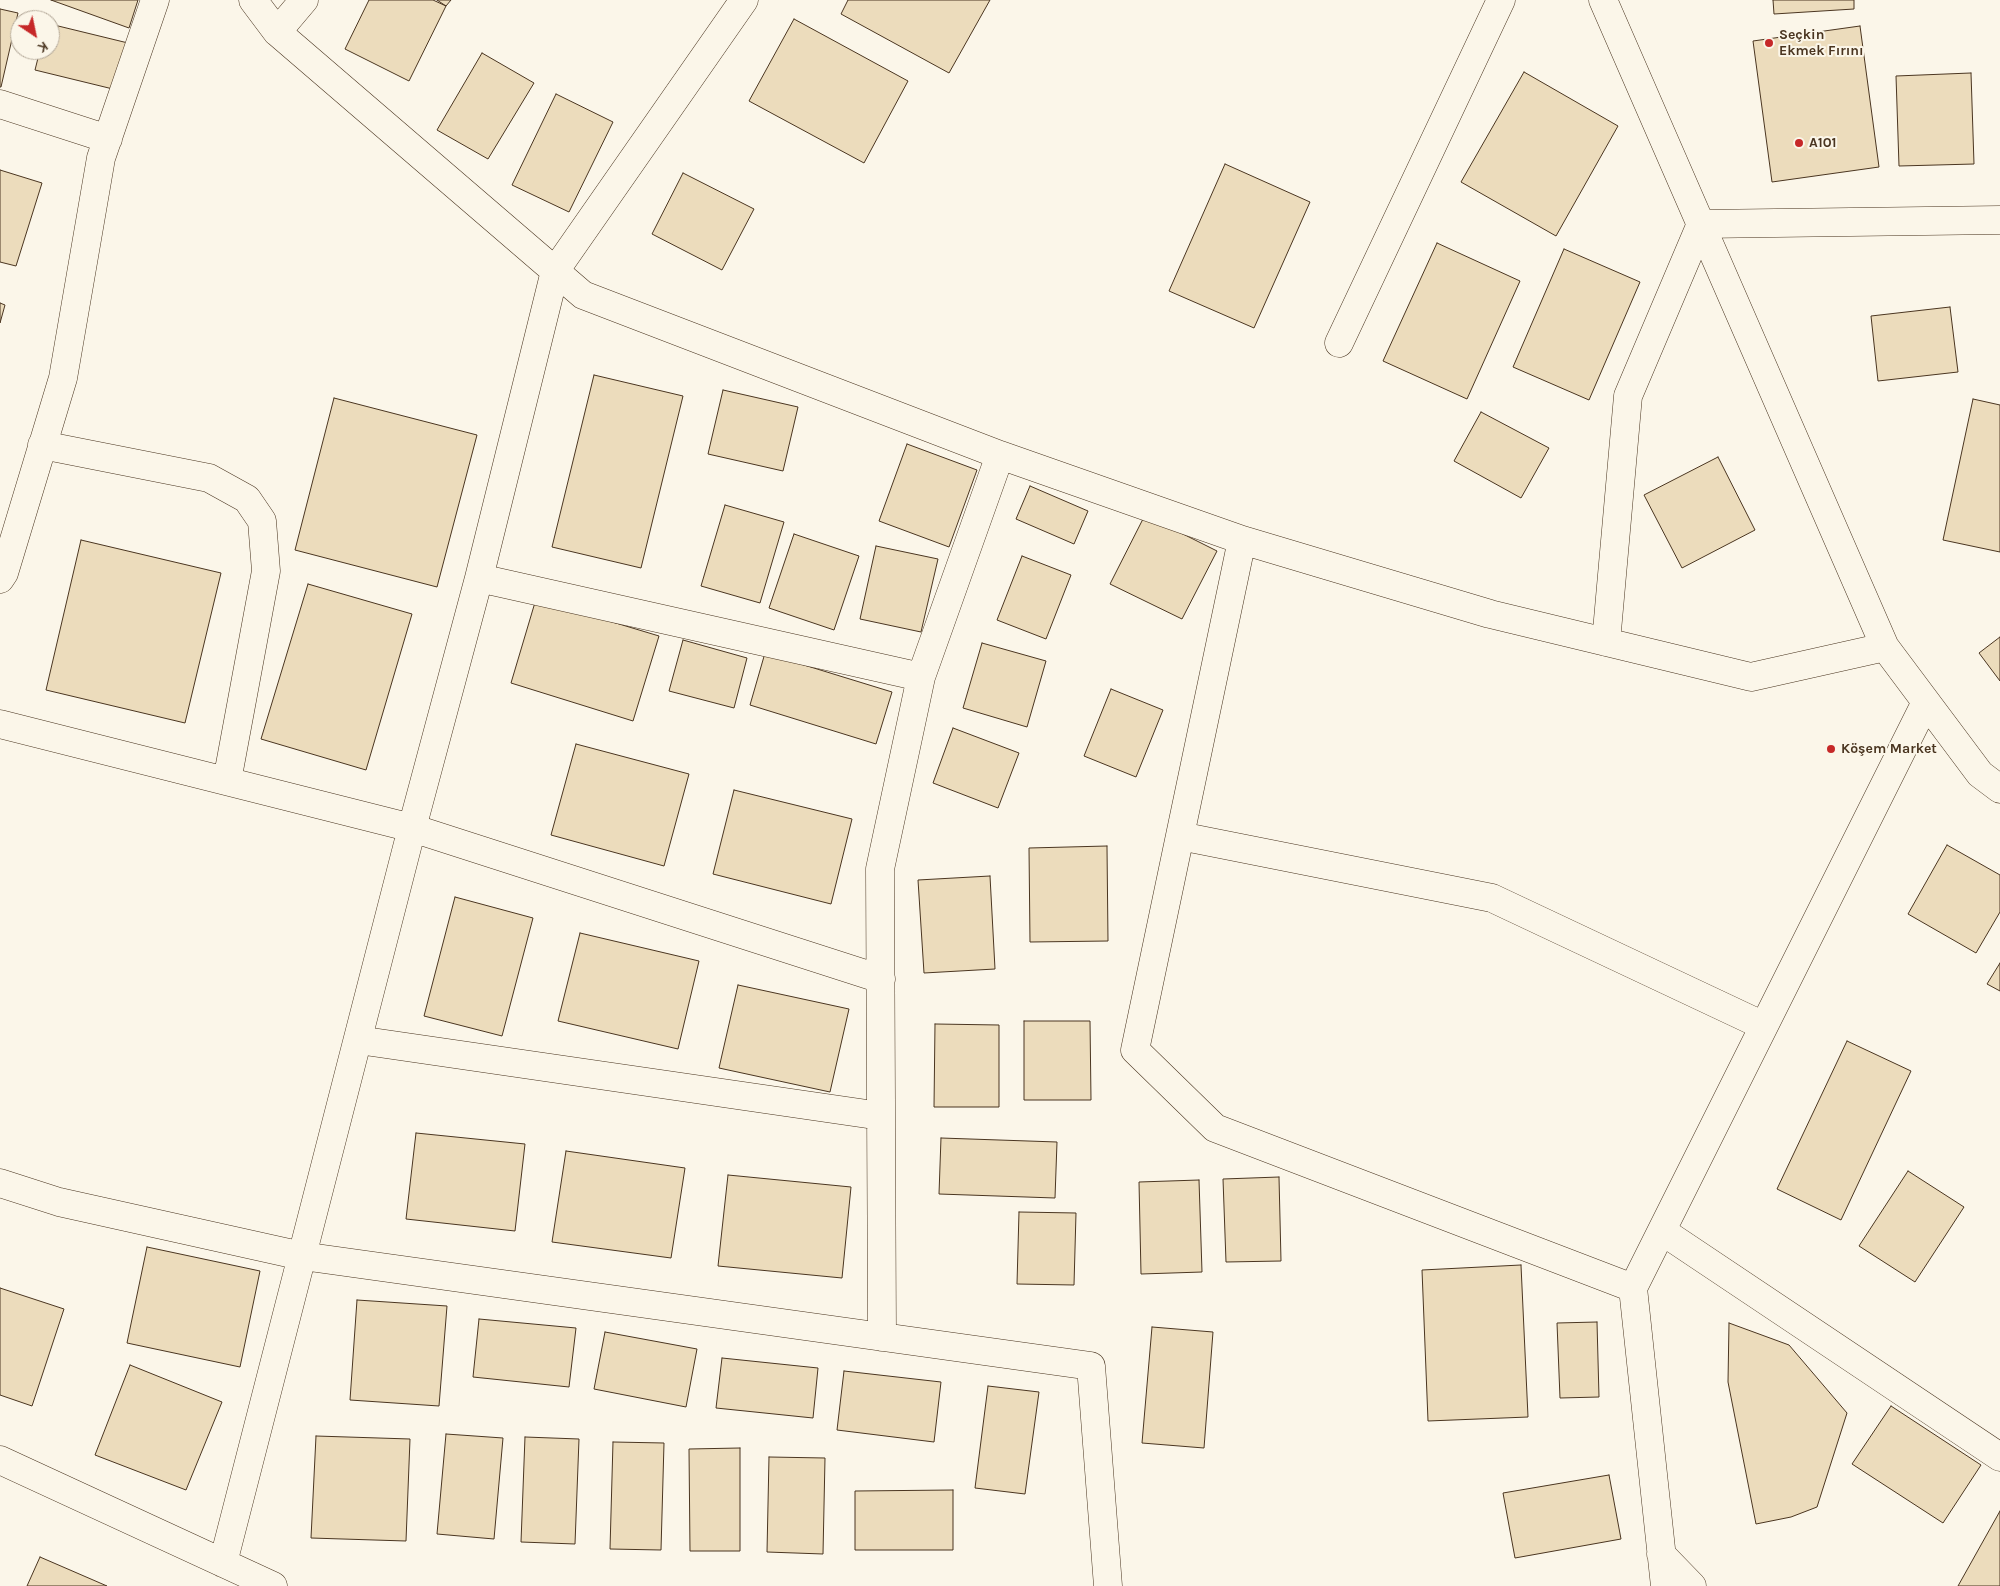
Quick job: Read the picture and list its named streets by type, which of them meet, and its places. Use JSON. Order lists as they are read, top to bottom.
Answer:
{
  "places": ["Seçkin Ekmek Fırını", "A101", "Köşem Market"],
  "north": "bottom right"
}
